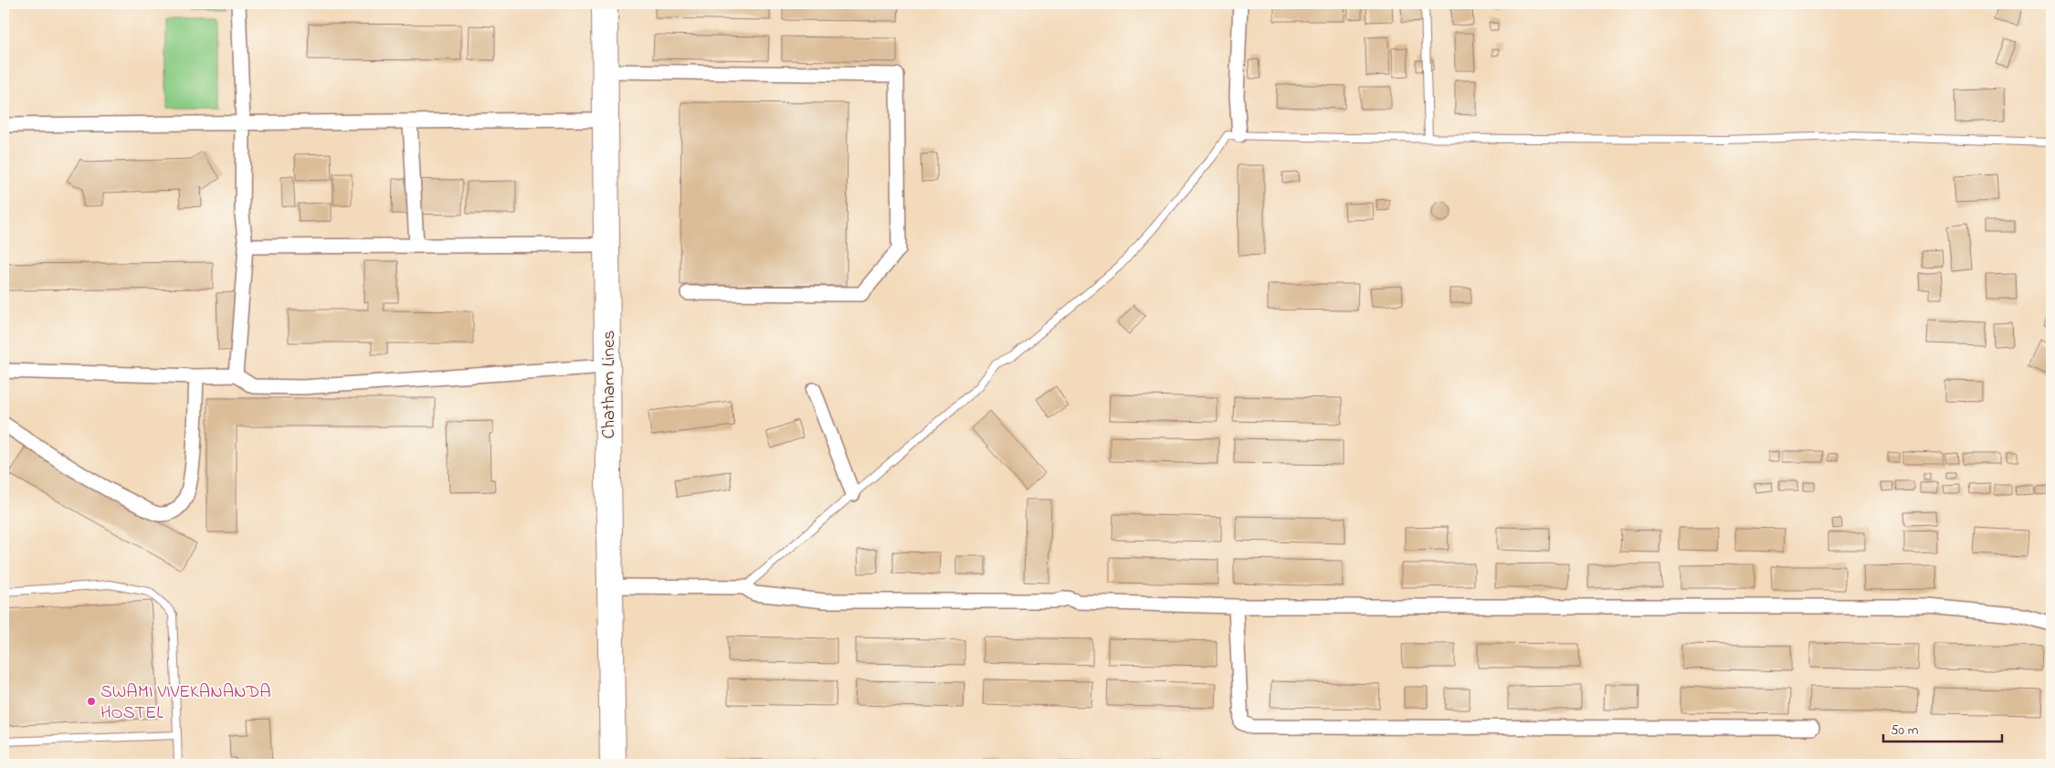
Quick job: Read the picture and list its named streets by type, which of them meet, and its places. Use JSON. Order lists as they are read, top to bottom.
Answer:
{
  "streets": {
    "highway": ["Chatham Lines"]
  },
  "places": ["SWAMI VIVEKANANDA HOSTEL"],
  "scale_bar": "50 m"
}
